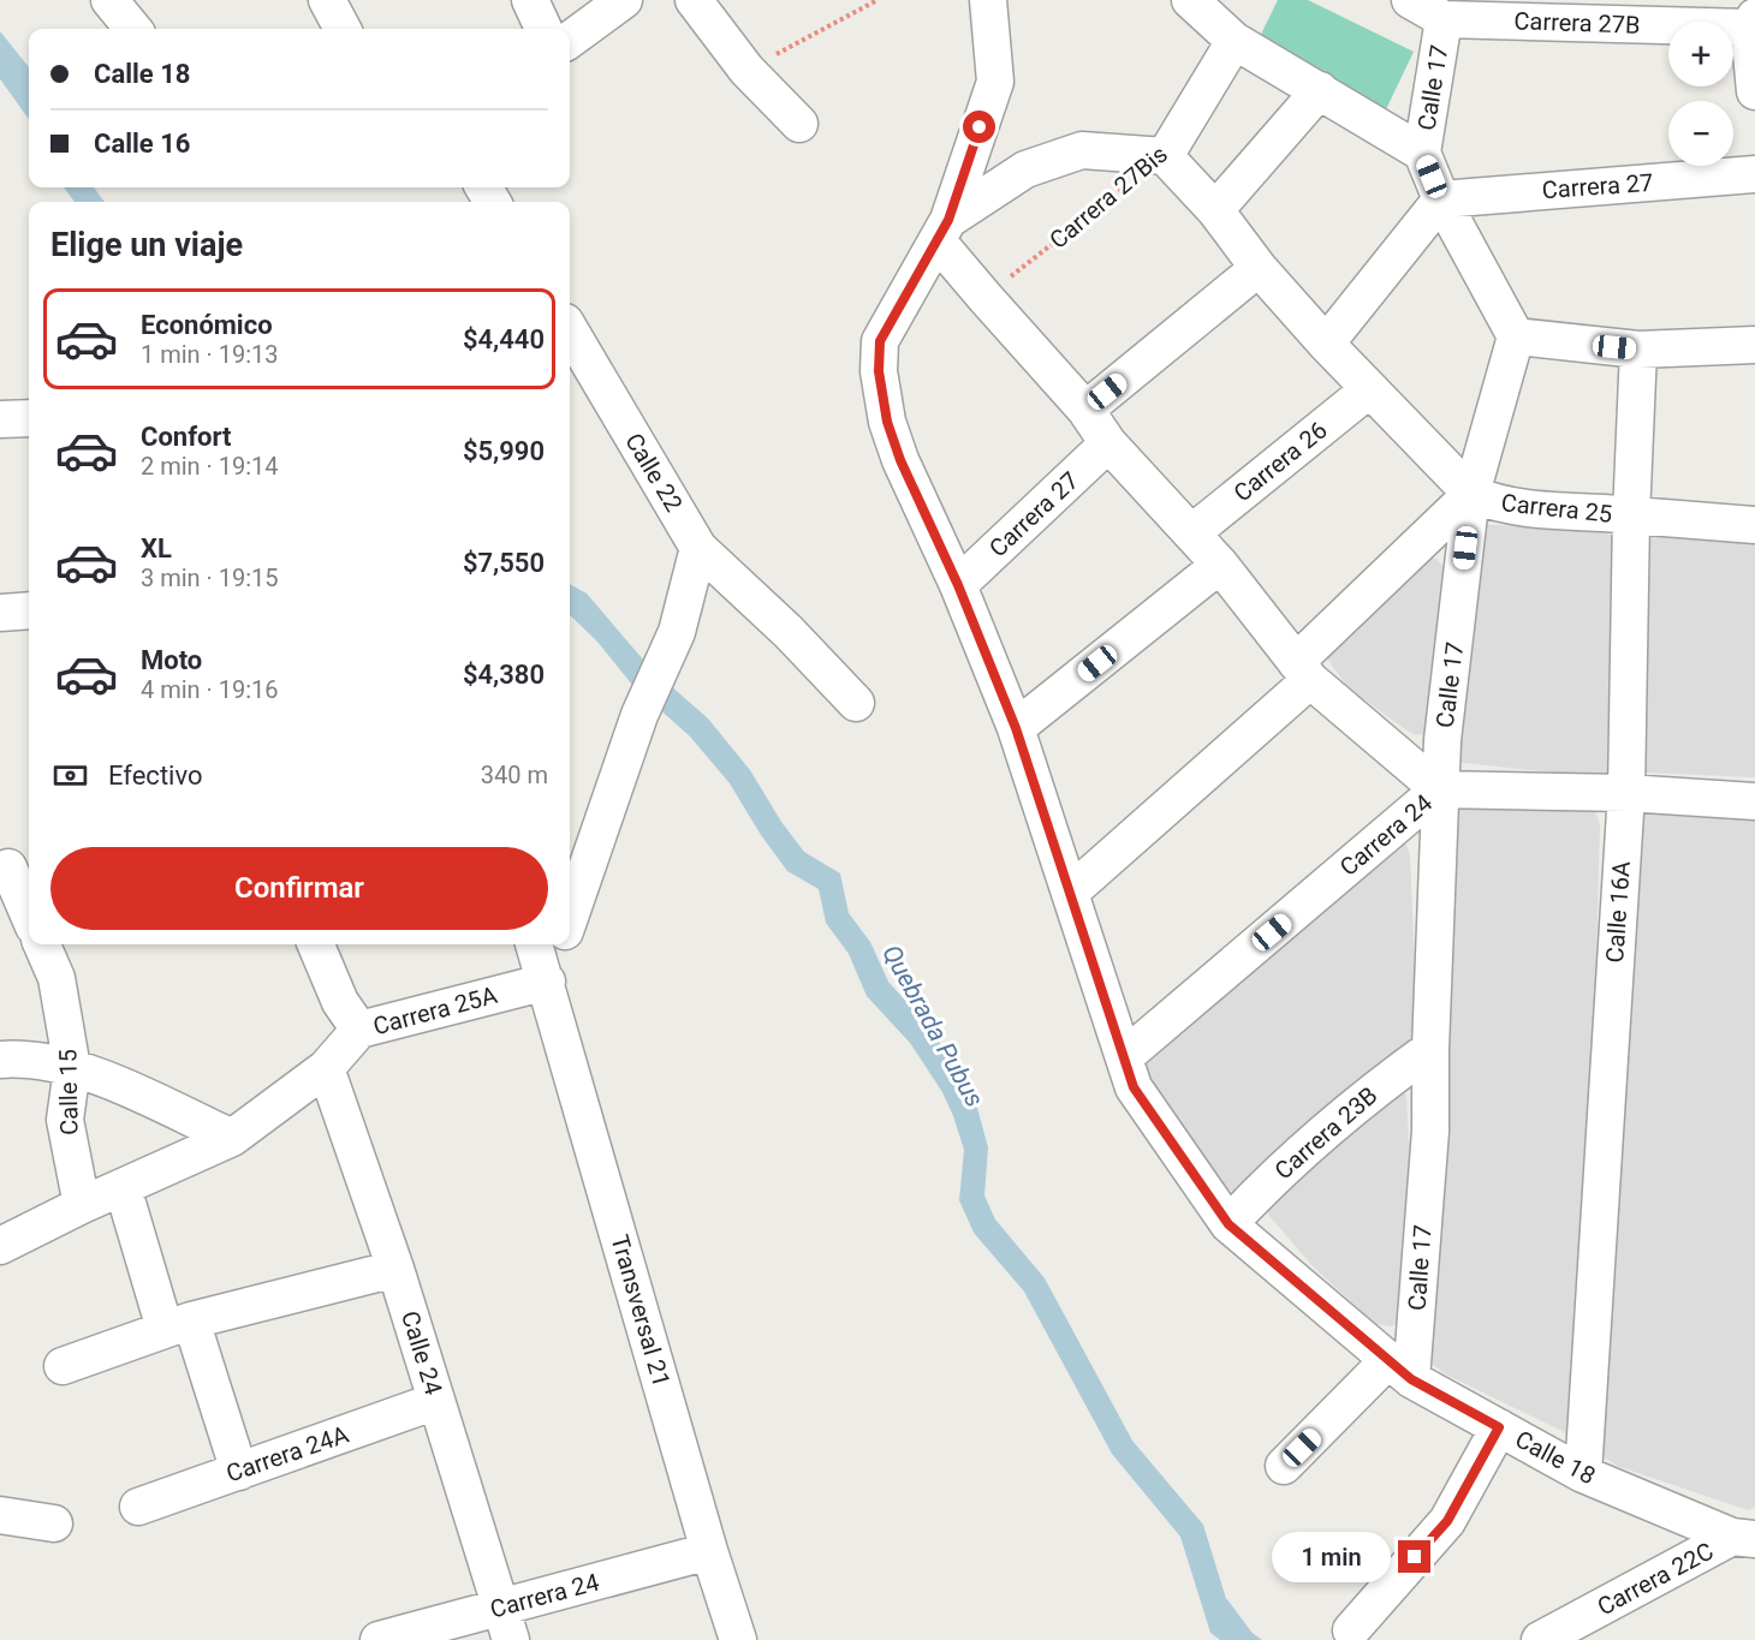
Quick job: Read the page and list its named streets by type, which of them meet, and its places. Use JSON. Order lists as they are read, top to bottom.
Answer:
{
  "streets": {
    "street": [
      "Carrera 27B",
      "Calle 17",
      "Carrera 27",
      "Carrera 27Bis",
      "Carrera 26",
      "Calle 22",
      "Carrera 25",
      "Carrera 24",
      "Calle 16A",
      "Carrera 25A",
      "Calle 15",
      "Carrera 23B",
      "Transversal 21",
      "Calle 24",
      "Carrera 24A",
      "Calle 18",
      "Carrera 22C"
    ]
  },
  "crossings": [
    ["Carrera 27B", "Calle 17"],
    ["Calle 17", "Carrera 27"],
    ["Calle 17", "Carrera 25"],
    ["Calle 17", "Carrera 24"],
    ["Calle 17", "Carrera 23B"],
    ["Calle 17", "Calle 18"],
    ["Carrera 27", "Calle 18"],
    ["Carrera 25", "Calle 16A"],
    ["Carrera 25", "Calle 18"],
    ["Carrera 24", "Calle 16A"],
    ["Carrera 24", "Transversal 21"],
    ["Carrera 24", "Calle 24"],
    ["Carrera 24", "Calle 18"],
    ["Calle 16A", "Calle 18"],
    ["Carrera 25A", "Calle 15"],
    ["Carrera 25A", "Transversal 21"],
    ["Carrera 25A", "Calle 24"],
    ["Carrera 23B", "Calle 18"],
    ["Calle 24", "Carrera 24A"],
    ["Calle 18", "Carrera 22C"]
  ],
  "water": ["Quebrada Pubus"],
  "page": {
    "map_buttons": ["+", "−"],
    "banner": ["Calle 18", "Calle 16"],
    "heading": "Elige un viaje",
    "list": [
      {
        "name": "Económico",
        "note": "1 min · 19:13",
        "value": "$4,440"
      },
      {
        "name": "Confort",
        "note": "2 min · 19:14",
        "value": "$5,990"
      },
      {
        "name": "XL",
        "note": "3 min · 19:15",
        "value": "$7,550"
      },
      {
        "name": "Moto",
        "note": "4 min · 19:16",
        "value": "$4,380"
      }
    ],
    "pay": ["Efectivo", "340 m"],
    "buttons": "Confirmar",
    "bubble": "1 min"
  }
}
